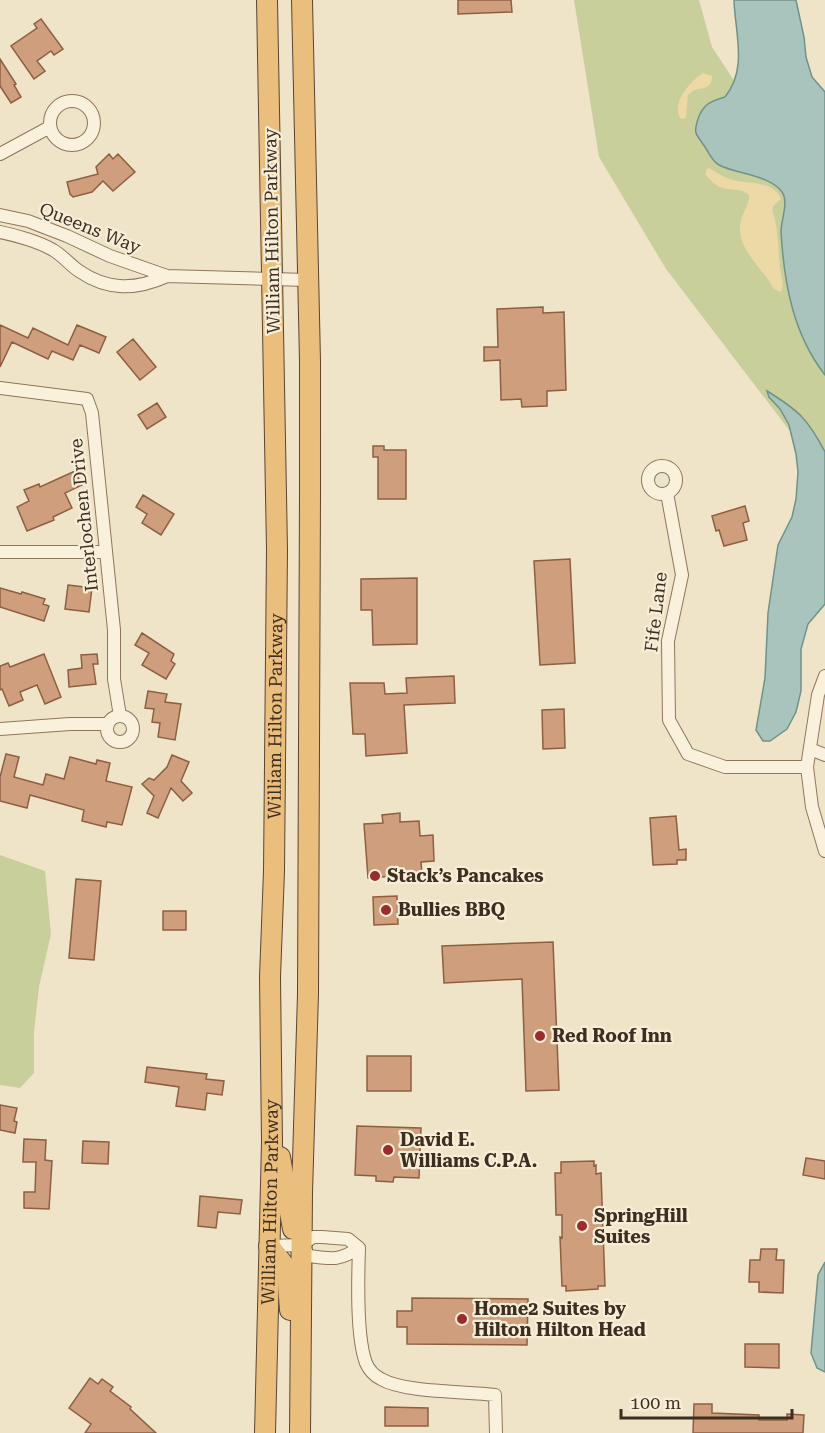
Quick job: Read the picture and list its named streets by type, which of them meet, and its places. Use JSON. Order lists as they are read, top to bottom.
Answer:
{
  "streets": {
    "highway": ["William Hilton Parkway"],
    "street": ["Queens Way", "Interlochen Drive", "Fife Lane"]
  },
  "crossings": [
    ["Queens Way", "William Hilton Parkway"]
  ],
  "places": [
    "Stack’s Pancakes",
    "Bullies BBQ",
    "Red Roof Inn",
    "David E. Williams C.P.A.",
    "SpringHill Suites",
    "Home2 Suites by Hilton Hilton Head"
  ],
  "scale_bar": "100 m"
}
